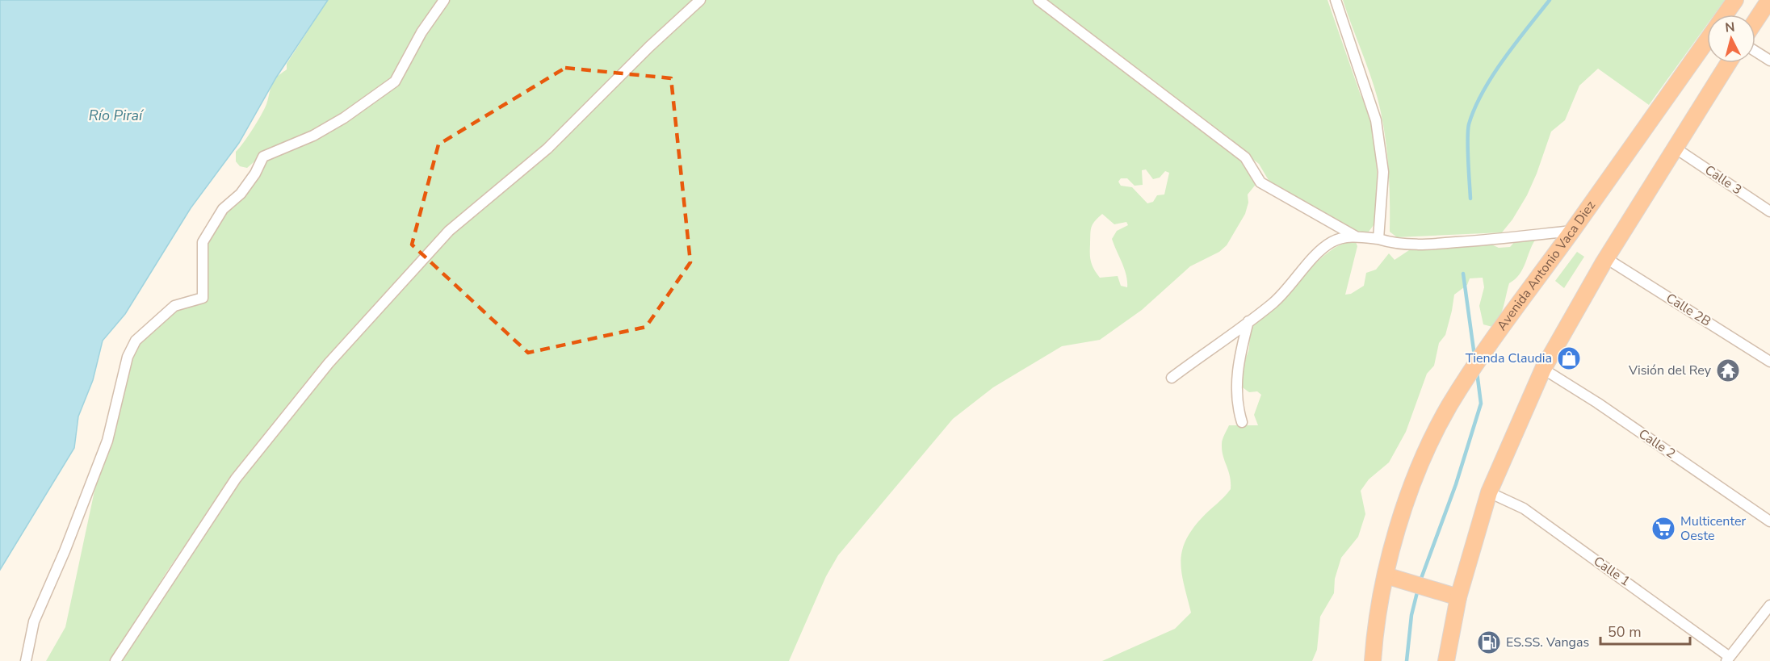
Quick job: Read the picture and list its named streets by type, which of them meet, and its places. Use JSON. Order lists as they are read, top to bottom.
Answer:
{
  "streets": {
    "highway": ["Avenida Antonio Vaca Diez"],
    "street": [
      "Calle 3",
      "Calle 2B",
      "Calle 2",
      "Calle 1"
    ]
  },
  "water": ["Río Piraí"],
  "places": {
    "shop": ["Tienda Claudia"],
    "temple": ["Visión del Rey"],
    "supermarket": ["Multicenter Oeste"],
    "fuel station": ["ES.SS. Vangas"]
  },
  "scale_bar": "50 m",
  "north": "top"
}
